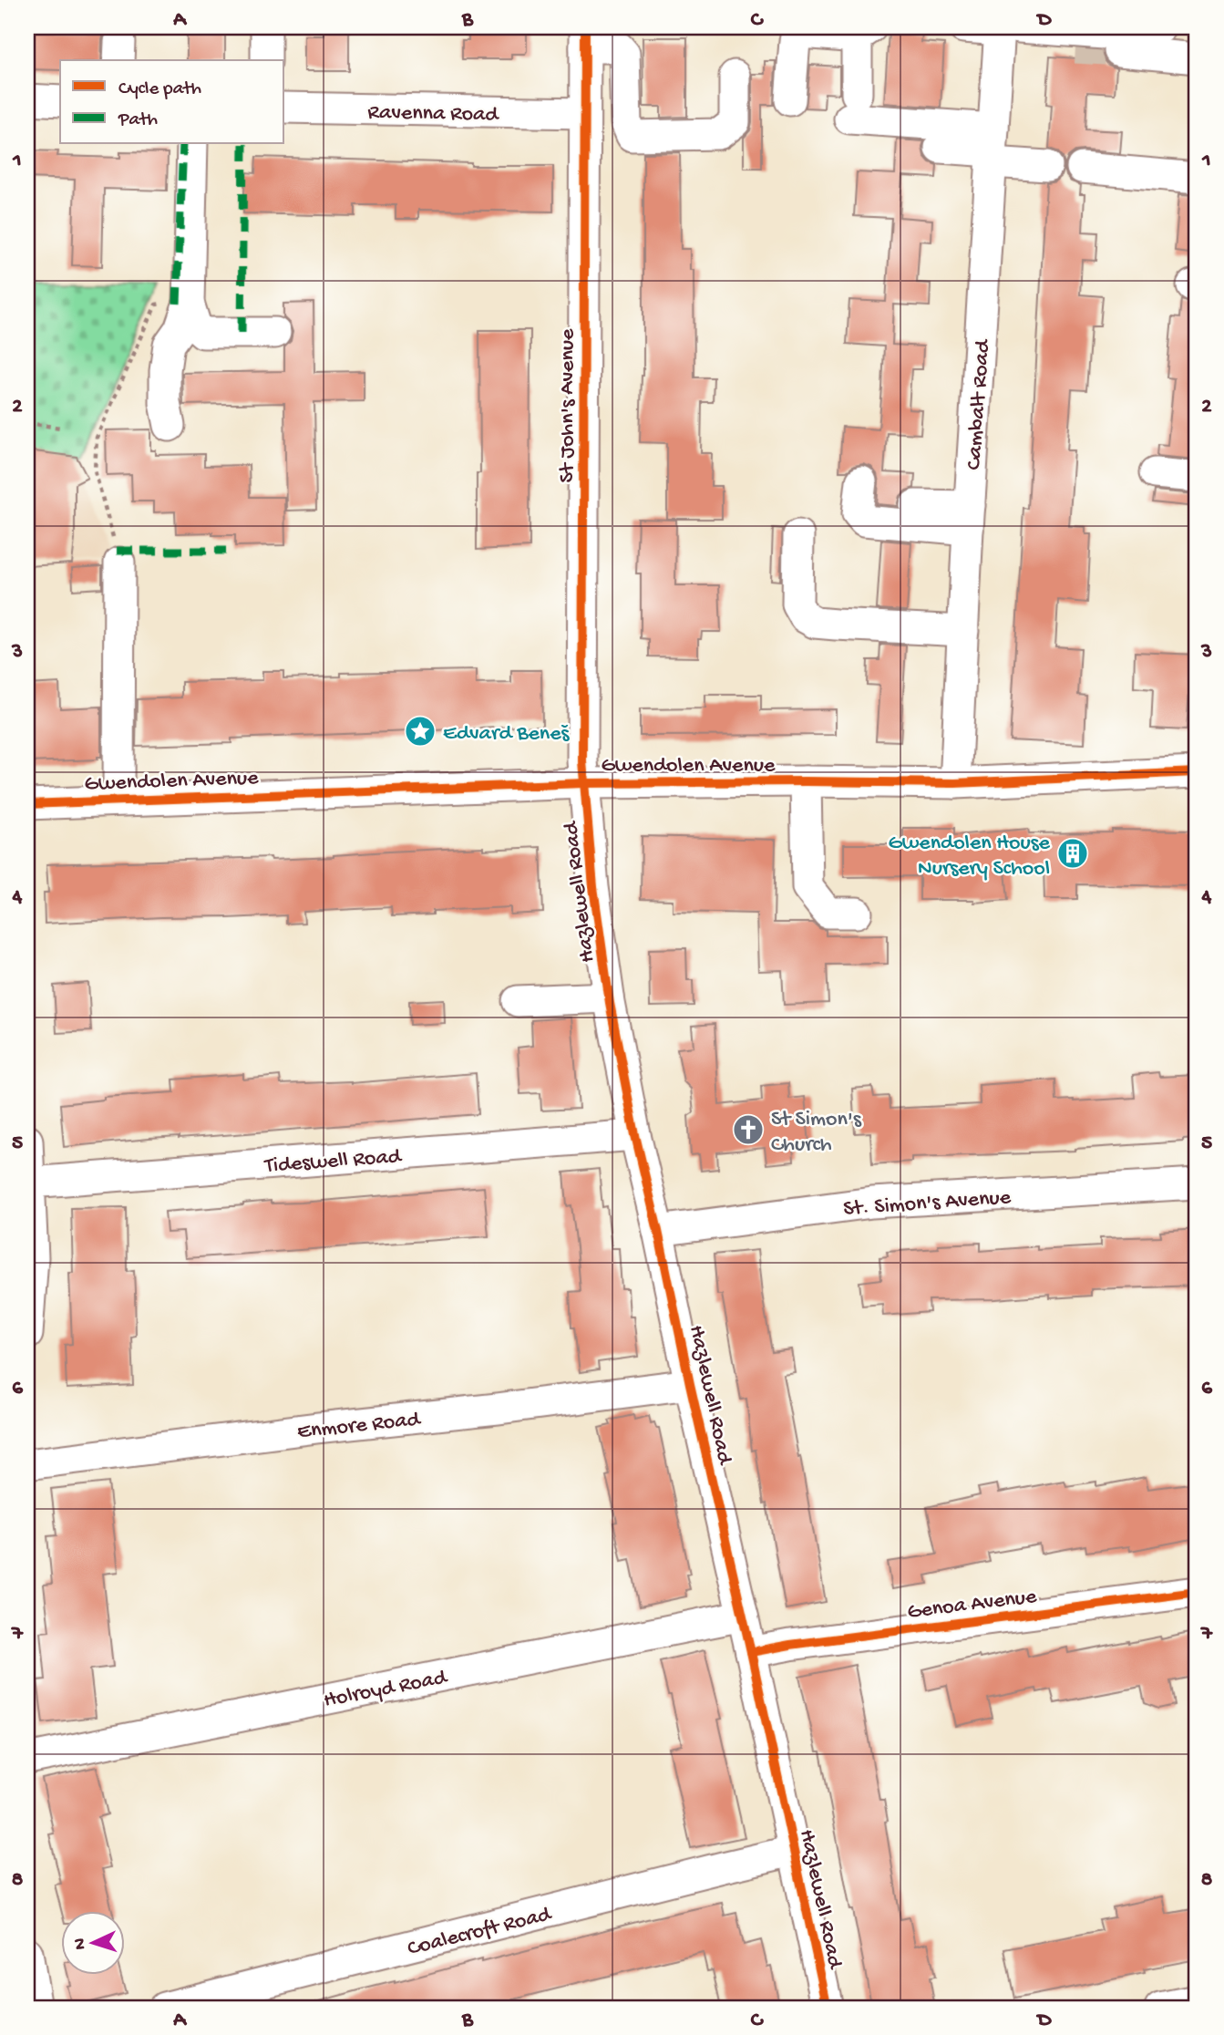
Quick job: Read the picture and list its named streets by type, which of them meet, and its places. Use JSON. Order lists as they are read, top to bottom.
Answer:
{
  "streets": {
    "street": [
      "Ravenna Road",
      "Cambalt Road",
      "St John's Avenue",
      "Gwendolen Avenue",
      "Hazlewell Road",
      "Tideswell Road",
      "St. Simon's Avenue",
      "Enmore Road",
      "Genoa Avenue",
      "Holroyd Road",
      "Coalecroft Road"
    ]
  },
  "crossings": [
    ["Ravenna Road", "St John's Avenue"],
    ["Cambalt Road", "Gwendolen Avenue"],
    ["St John's Avenue", "Gwendolen Avenue"],
    ["St John's Avenue", "Hazlewell Road"],
    ["Gwendolen Avenue", "Hazlewell Road"],
    ["Hazlewell Road", "Tideswell Road"],
    ["Hazlewell Road", "St. Simon's Avenue"],
    ["Hazlewell Road", "Enmore Road"],
    ["Hazlewell Road", "Genoa Avenue"],
    ["Hazlewell Road", "Holroyd Road"],
    ["Hazlewell Road", "Coalecroft Road"]
  ],
  "places": {
    "place": ["Edvard Beneš"],
    "building": ["Gwendolen House Nursery School"],
    "church": ["St Simon's Church"]
  },
  "legend": ["Cycle path", "Path"],
  "north": "left",
  "grid": {
    "columns": [
      "A",
      "B",
      "C",
      "D"
    ],
    "rows": [
      "1",
      "2",
      "3",
      "4",
      "5",
      "6",
      "7",
      "8"
    ]
  }
}
